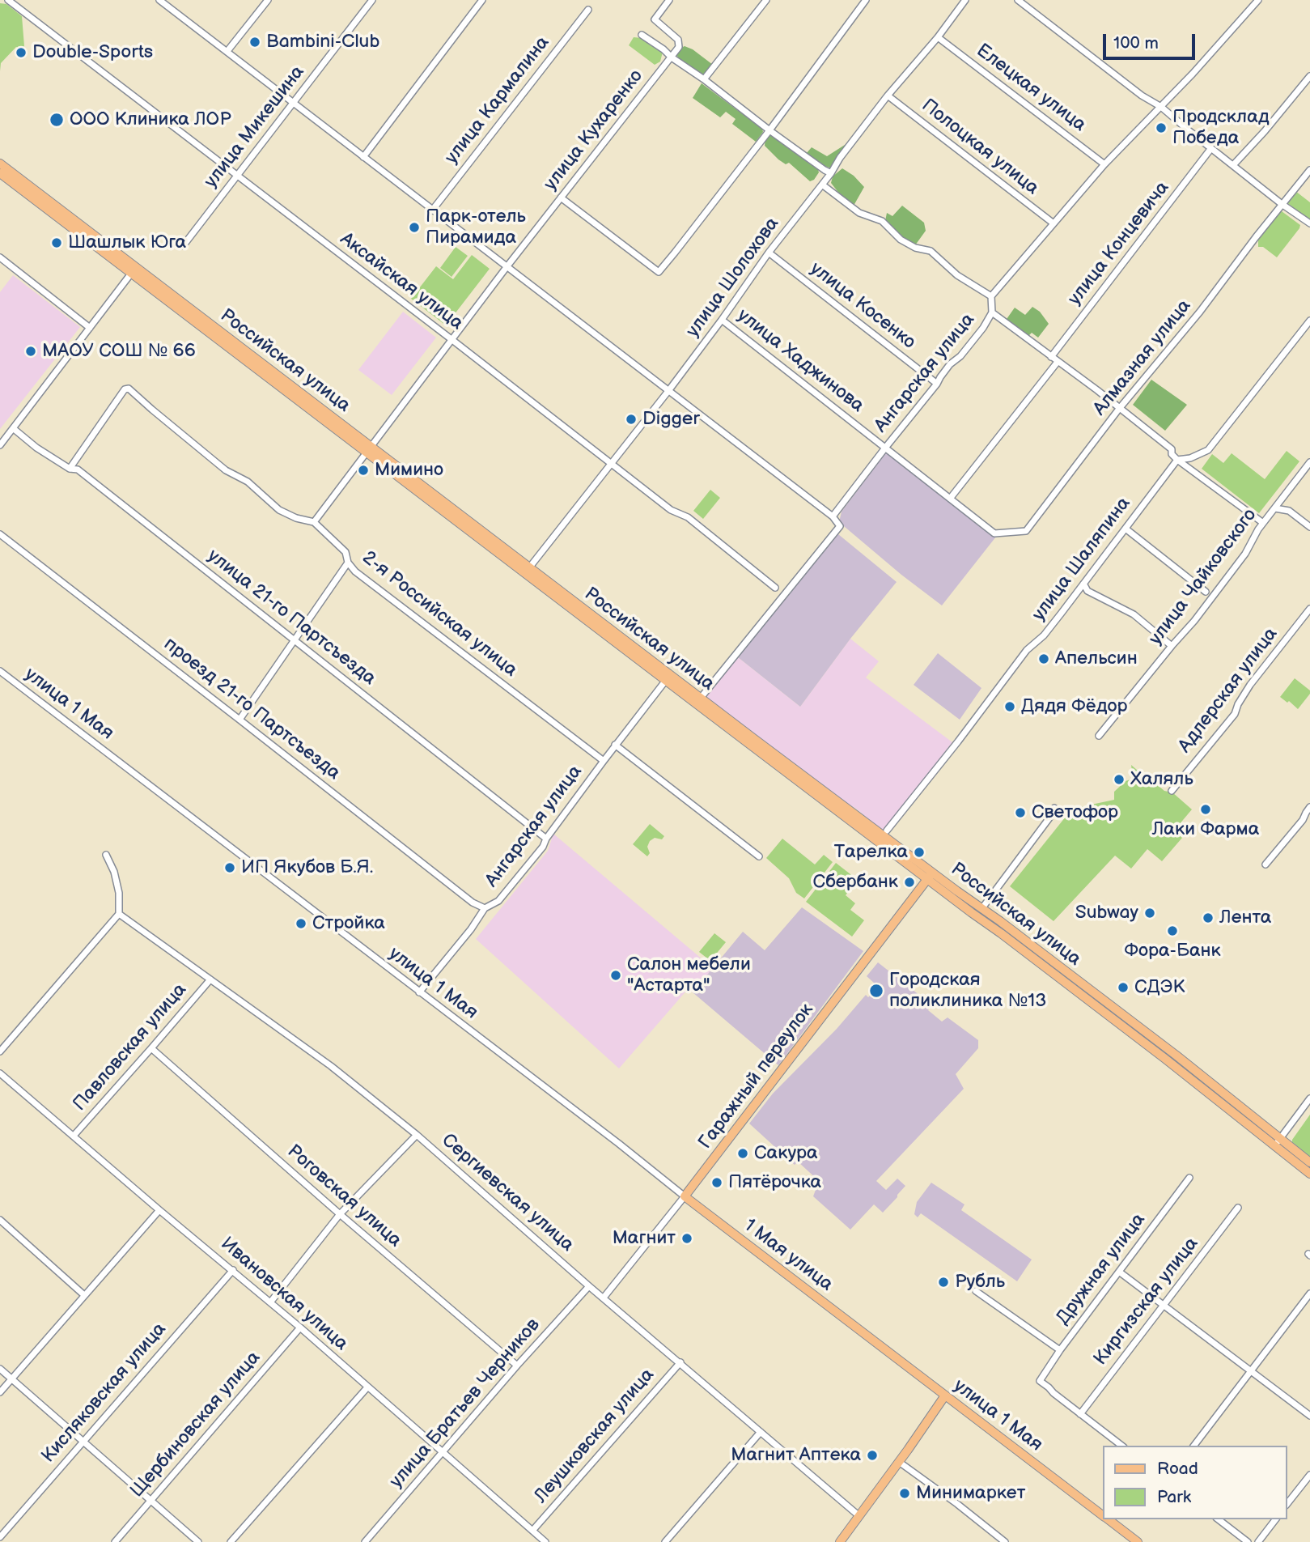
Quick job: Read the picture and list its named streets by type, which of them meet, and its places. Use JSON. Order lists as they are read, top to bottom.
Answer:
{
  "streets": {
    "main road": [
      "Российская улица",
      "улица 1 Мая",
      "Гаражный переулок",
      "1 Мая улица"
    ],
    "street": [
      "Елецкая улица",
      "улица Кармалина",
      "улица Микешина",
      "улица Кухаренко",
      "Полоцкая улица",
      "улица Концевича",
      "улица Шолохова",
      "Аксайская улица",
      "улица Косенко",
      "Алмазная улица",
      "улица Хаджинова",
      "Ангарская улица",
      "улица Шаляпина",
      "улица Чайковского",
      "2-я Российская улица",
      "улица 21-го Партсъезда",
      "Адлерская улица",
      "проезд 21-го Партсъезда",
      "Павловская улица",
      "Сергиевская улица",
      "Роговская улица",
      "Дружная улица",
      "Ивановская улица",
      "Киргизская улица",
      "Кисляковская улица",
      "улица Братьев Черников",
      "Щербиновская улица",
      "Леушковская улица"
    ]
  },
  "crossings": [
    ["Елецкая улица", "улица Шолохова"],
    ["улица Микешина", "Аксайская улица"],
    ["улица Кухаренко", "Аксайская улица"],
    ["улица Кухаренко", "Российская улица"],
    ["улица Кухаренко", "2-я Российская улица"],
    ["Полоцкая улица", "улица Шолохова"],
    ["улица Шолохова", "Аксайская улица"],
    ["улица Шолохова", "улица Косенко"],
    ["улица Шолохова", "Российская улица"],
    ["улица Шолохова", "улица Хаджинова"],
    ["улица Косенко", "Ангарская улица"],
    ["Алмазная улица", "улица Хаджинова"],
    ["Российская улица", "Ангарская улица"],
    ["Российская улица", "Гаражный переулок"],
    ["улица Хаджинова", "Ангарская улица"],
    ["Ангарская улица", "2-я Российская улица"],
    ["Ангарская улица", "улица 21-го Партсъезда"],
    ["Ангарская улица", "улица 1 Мая"],
    ["Ангарская улица", "проезд 21-го Партсъезда"],
    ["2-я Российская улица", "улица 21-го Партсъезда"],
    ["улица 1 Мая", "Гаражный переулок"],
    ["улица 1 Мая", "1 Мая улица"],
    ["Павловская улица", "Сергиевская улица"],
    ["Павловская улица", "Роговская улица"],
    ["Павловская улица", "Ивановская улица"],
    ["Гаражный переулок", "Сергиевская улица"],
    ["Гаражный переулок", "1 Мая улица"],
    ["Сергиевская улица", "улица Братьев Черников"],
    ["Сергиевская улица", "Леушковская улица"],
    ["Роговская улица", "улица Братьев Черников"],
    ["Дружная улица", "Киргизская улица"],
    ["Ивановская улица", "Кисляковская улица"],
    ["Ивановская улица", "улица Братьев Черников"],
    ["Ивановская улица", "Щербиновская улица"],
    ["Ивановская улица", "Леушковская улица"]
  ],
  "places": [
    "Bambini-Club",
    "Double-Sports",
    "ООО Клиника ЛОР",
    "Продсклад Победа",
    "Парк-отель Пирамида",
    "Шашлык Юга",
    "МАОУ СОШ № 66",
    "Digger",
    "Мимино",
    "Апельсин",
    "Дядя Фёдор",
    "Халяль",
    "Лаки Фарма",
    "Светофор",
    "Тарелка",
    "ИП Якубов Б.Я.",
    "Сбербанк",
    "Subway",
    "Лента",
    "Стройка",
    "Фора-Банк",
    "Салон мебели \"Астарта\"",
    "СДЭК",
    "Городская поликлиника №13",
    "Сакура",
    "Пятёрочка",
    "Магнит",
    "Рубль",
    "Магнит Аптека",
    "Минимаркет"
  ],
  "legend": ["Road", "Park"],
  "scale_bar": "100 m"
}
